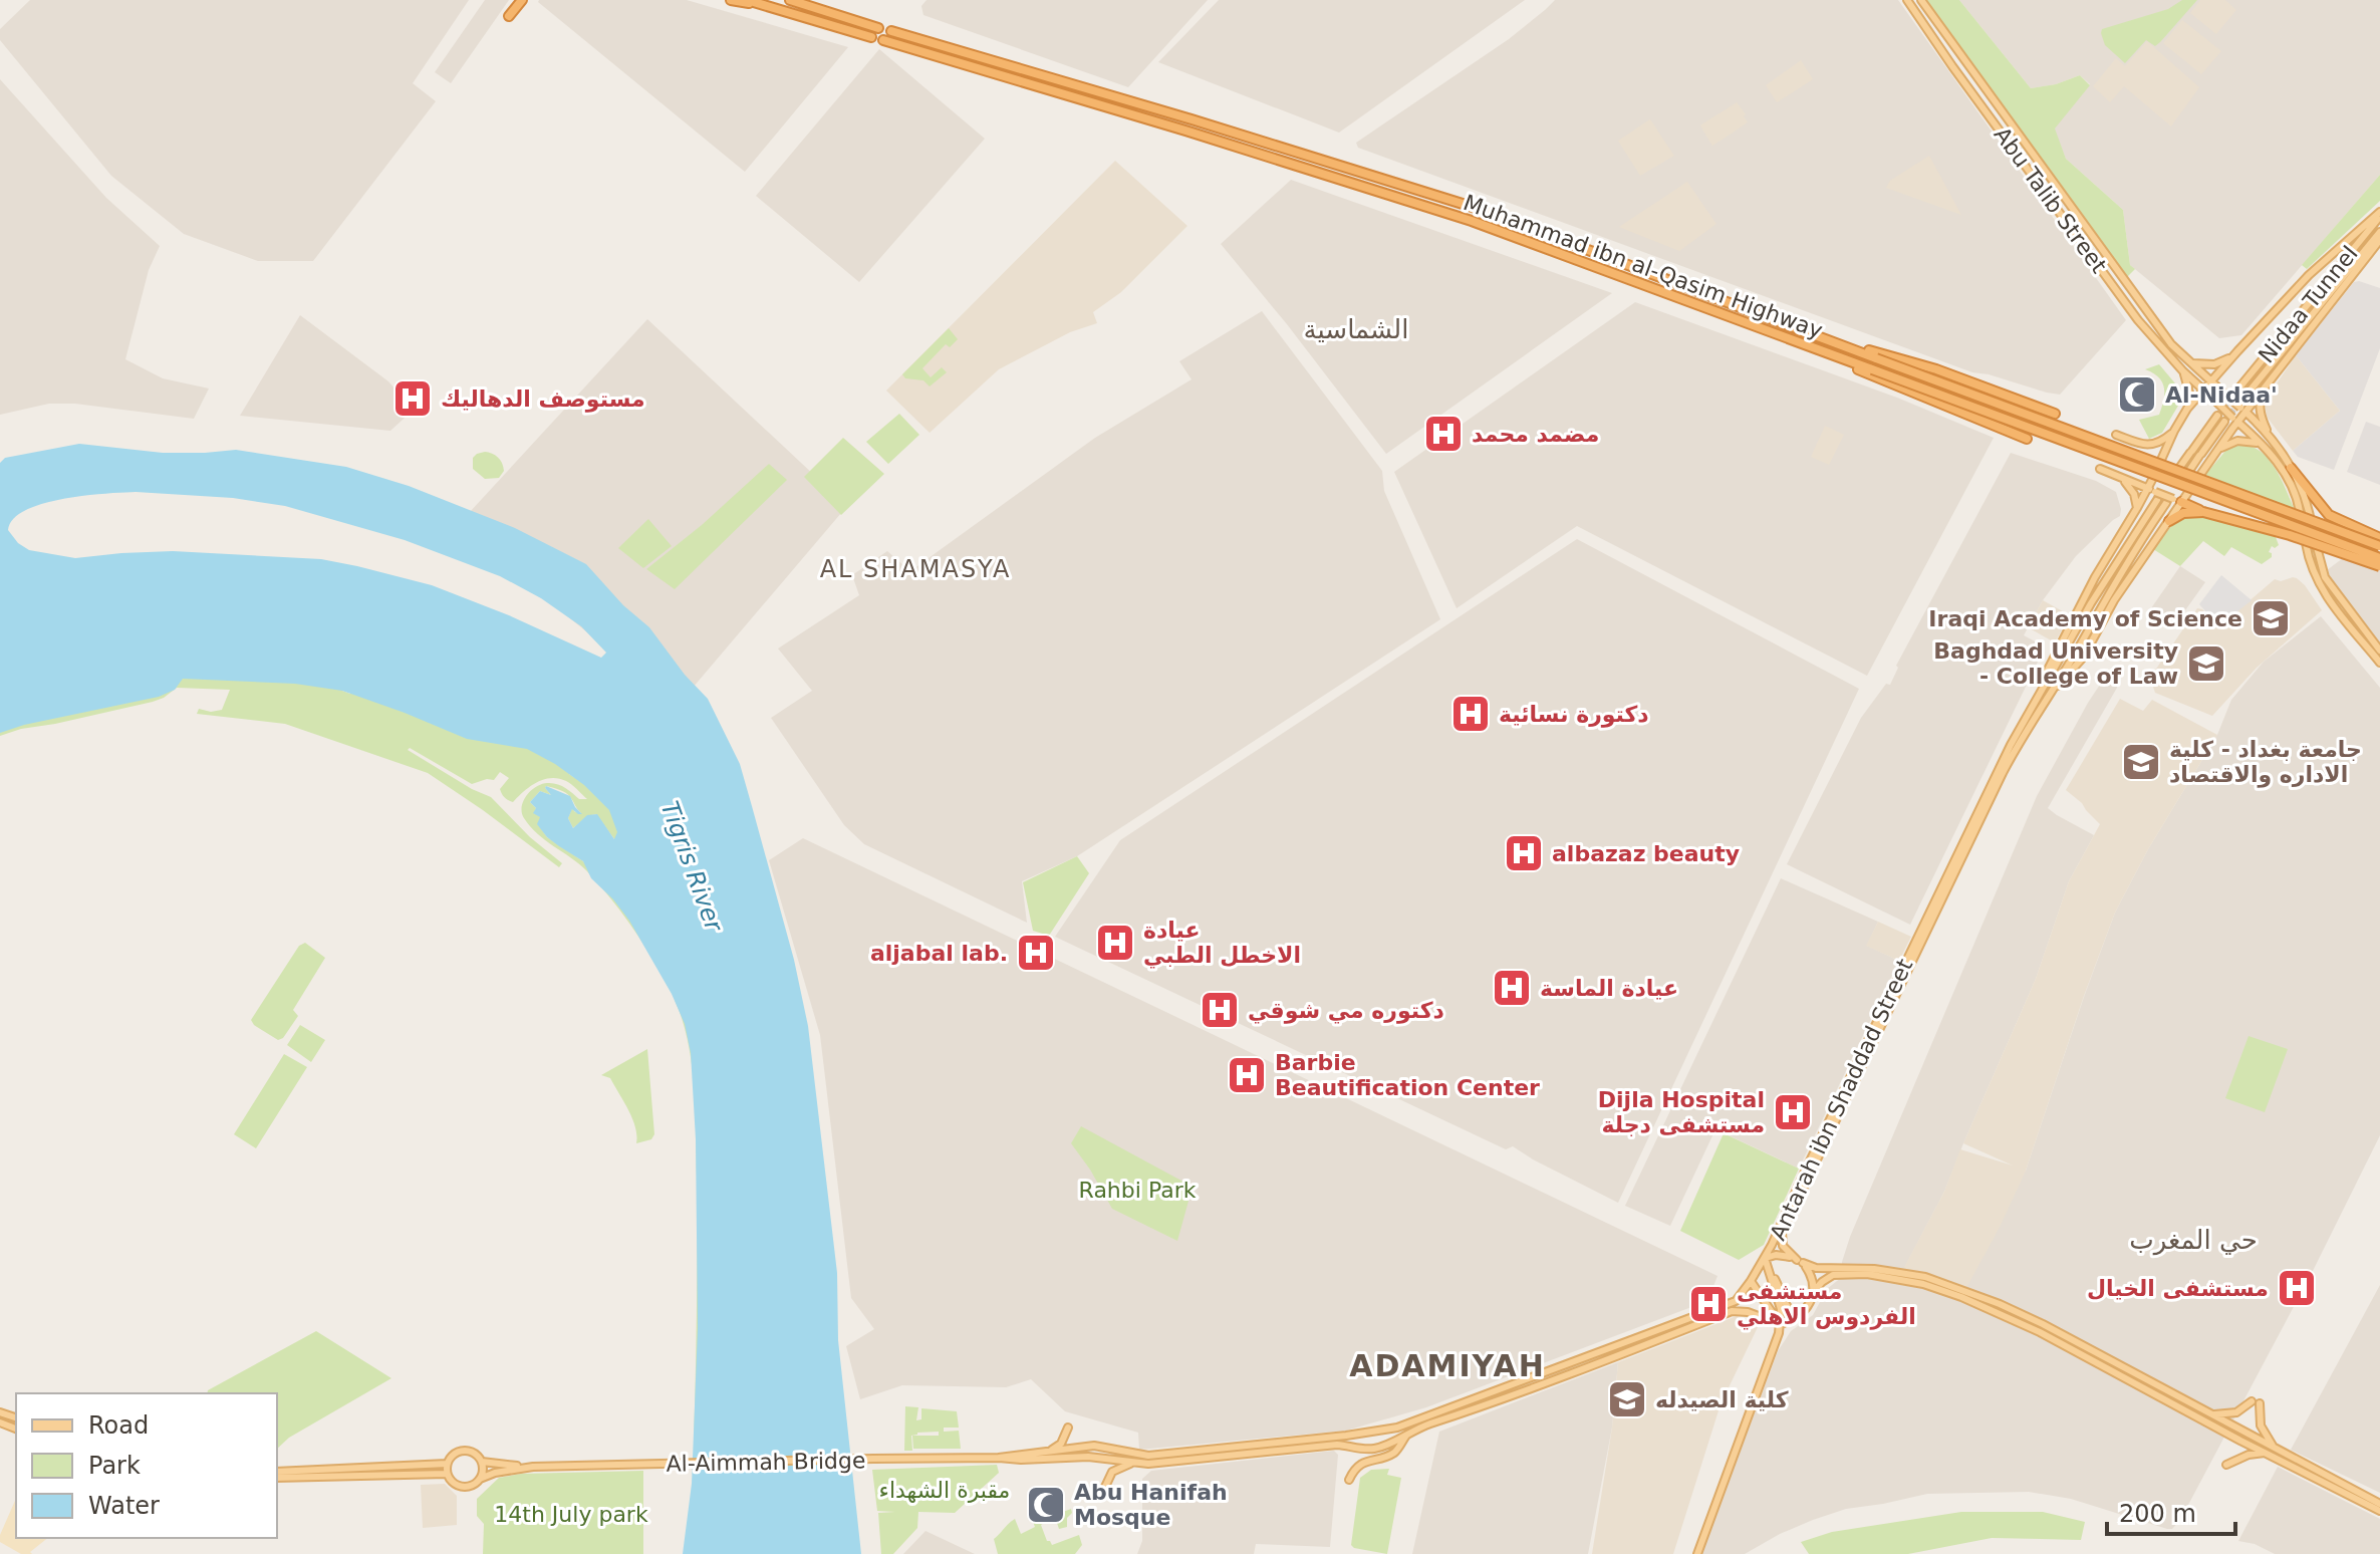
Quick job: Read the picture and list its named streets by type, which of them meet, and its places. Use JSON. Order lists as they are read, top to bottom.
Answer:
{
  "streets": {
    "highway": ["Muhammad ibn al-Qasim Highway"],
    "main road": [
      "Abu Talib Street",
      "Nidaa Tunnel",
      "Antarah ibn Shaddad Street",
      "Al-Aimmah Bridge"
    ]
  },
  "crossings": [
    ["Abu Talib Street", "Nidaa Tunnel"]
  ],
  "districts": [
    "الشماسية",
    "AL SHAMASYA",
    "حي المغرب",
    "ADAMIYAH"
  ],
  "water": ["Tigris River"],
  "parks": ["Rahbi Park", "مقبرة الشهداء", "14th July park"],
  "places": {
    "mosque": ["Al-Nidaa'", "Abu Hanifah Mosque"],
    "hospital": [
      "مستوصف الدهاليك",
      "مضمد محمد",
      "دكتورة نسائية",
      "albazaz beauty",
      "عيادة الاخطل الطبي",
      "aljabal lab.",
      "عيادة الماسة",
      "دكتوره مي شوقي",
      "Barbie Beautification Center",
      "Dijla Hospital مستشفى دجلة",
      "مستشفى الخيال",
      "مستشفى الفردوس الاهلي"
    ],
    "school or university": [
      "Iraqi Academy of Science",
      "Baghdad University - College of Law",
      "جامعة بغداد - كلية الاداره والاقتصاد",
      "كلية الصيدله"
    ]
  },
  "legend": ["Road", "Park", "Water"],
  "scale_bar": "200 m"
}
